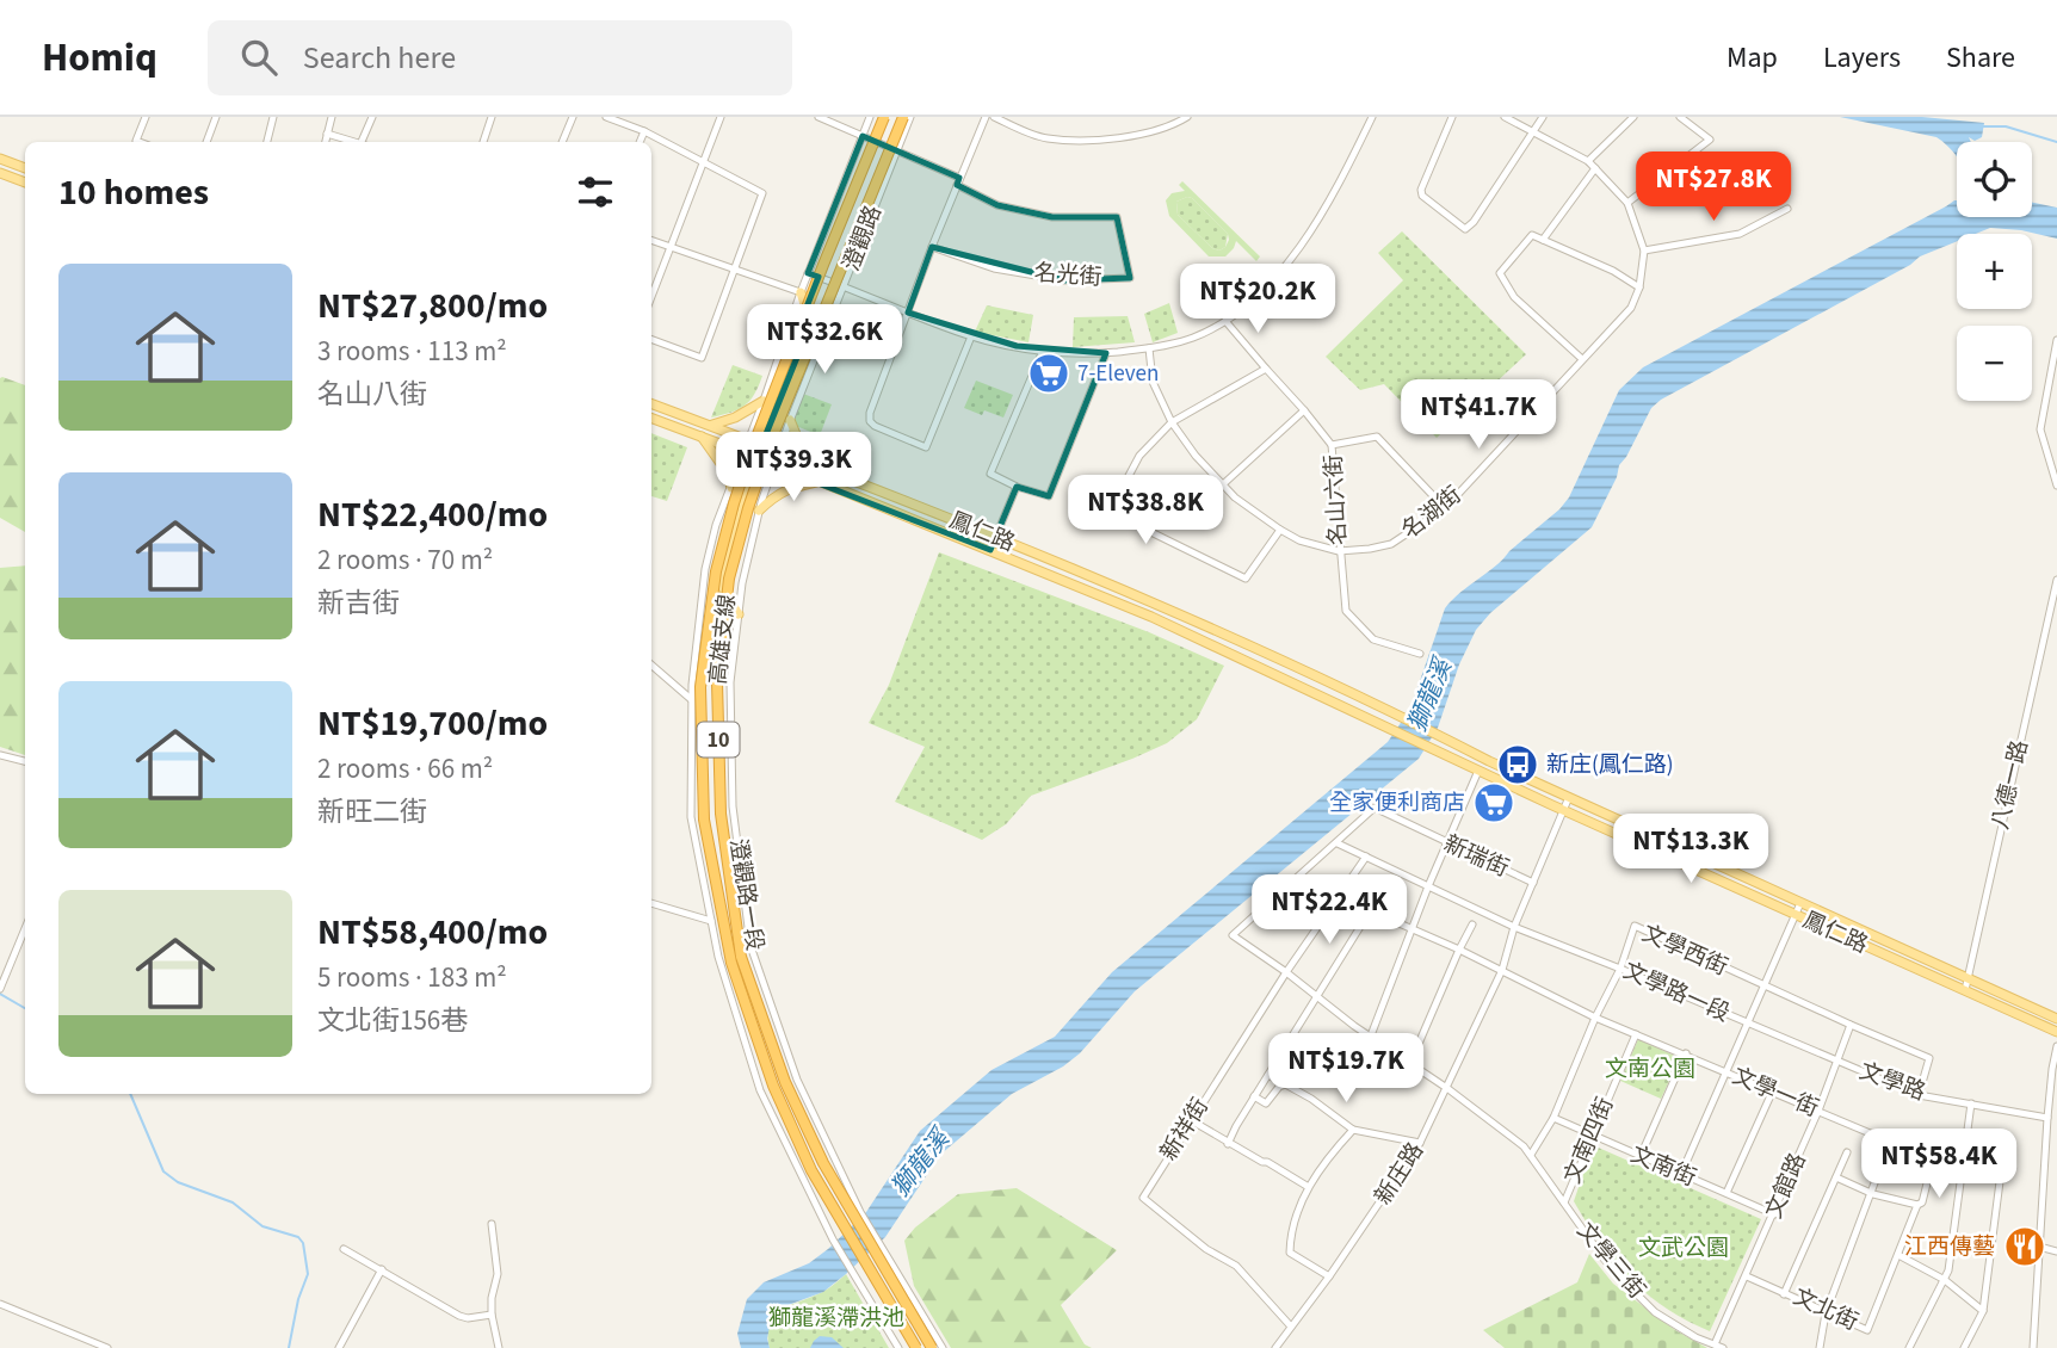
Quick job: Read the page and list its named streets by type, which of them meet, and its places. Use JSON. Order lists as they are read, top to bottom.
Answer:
{
  "streets": {
    "highway": ["高雄支線", "10"],
    "main road": ["鳳仁路"],
    "street": [
      "澄觀路",
      "名光街",
      "名山六街",
      "名湖街",
      "八德一路",
      "新瑞街",
      "澄觀路一段",
      "文學西街",
      "文學路一段",
      "文學路",
      "文學一街",
      "新祥街",
      "文南四街",
      "文南街",
      "新庄路",
      "文館路",
      "文學三街",
      "文北街"
    ]
  },
  "crossings": [
    ["澄觀路", "鳳仁路"],
    ["澄觀路", "澄觀路一段"],
    ["名山六街", "名湖街"],
    ["鳳仁路", "八德一路"],
    ["鳳仁路", "澄觀路一段"],
    ["鳳仁路", "新庄路"],
    ["新瑞街", "文學路一段"],
    ["新瑞街", "新庄路"],
    ["文學西街", "文學路一段"],
    ["文學西街", "文學路"],
    ["文學西街", "文學一街"],
    ["文學西街", "文南街"],
    ["文學西街", "文館路"],
    ["文學西街", "文學三街"],
    ["文學路一段", "文學路"],
    ["文學路一段", "新祥街"],
    ["文學路一段", "新庄路"],
    ["文學路一段", "文館路"],
    ["文學路", "文館路"],
    ["文學一街", "新祥街"],
    ["文學一街", "文南四街"],
    ["文學一街", "新庄路"],
    ["文學一街", "文館路"],
    ["文學一街", "文學三街"],
    ["新祥街", "新庄路"],
    ["新祥街", "文學三街"],
    ["文南四街", "文南街"],
    ["文南四街", "文學三街"],
    ["文南街", "文館路"],
    ["新庄路", "文學三街"],
    ["文館路", "文學三街"]
  ],
  "water": ["獅龍溪"],
  "parks": ["文南公園", "文武公園", "獅龍溪滯洪池"],
  "places": {
    "supermarket": ["7-Eleven", "全家便利商店"],
    "bus stop": ["新庄(鳳仁路)"],
    "restaurant": ["江西傳藝"]
  },
  "page": {
    "header": "Homiq",
    "search": "Search here",
    "nav": ["Map", "Layers", "Share"],
    "map_buttons": ["+", "−"],
    "heading": "10 homes",
    "price": [
      "NT$27.8K",
      "NT$20.2K",
      "NT$32.6K",
      "NT$41.7K",
      "NT$39.3K",
      "NT$38.8K",
      "NT$13.3K",
      "NT$22.4K",
      "NT$19.7K",
      "NT$58.4K"
    ],
    "list": [
      {
        "name": "NT$27,800/mo",
        "note": "3 rooms · 113 m² · 名山八街"
      },
      {
        "name": "NT$22,400/mo",
        "note": "2 rooms · 70 m² · 新吉街"
      },
      {
        "name": "NT$19,700/mo",
        "note": "2 rooms · 66 m² · 新旺二街"
      },
      {
        "name": "NT$58,400/mo",
        "note": "5 rooms · 183 m² · 文北街156巷"
      }
    ]
  }
}
